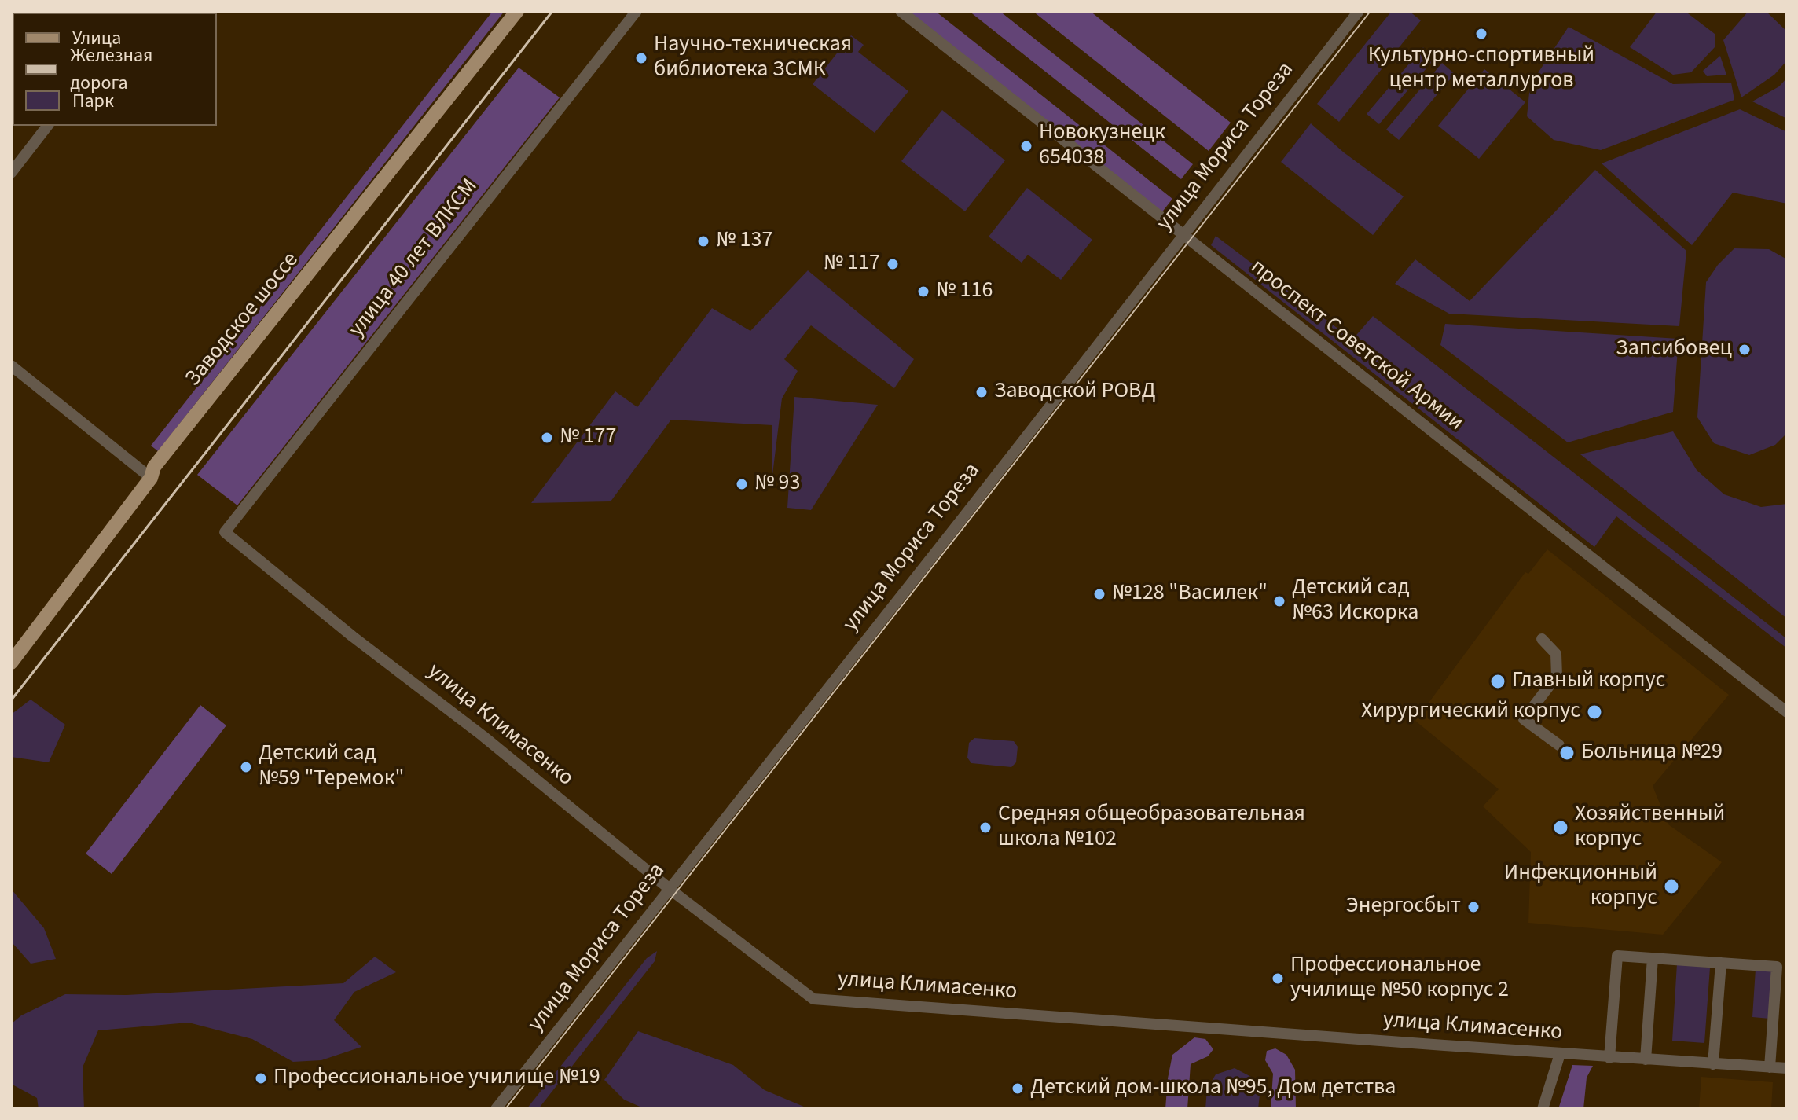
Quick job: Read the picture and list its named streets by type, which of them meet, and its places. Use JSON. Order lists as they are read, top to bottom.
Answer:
{
  "streets": {
    "main road": ["Заводское шоссе"],
    "street": [
      "улица Мориса Тореза",
      "улица 40 лет ВЛКСМ",
      "проспект Советской Армии",
      "улица Климасенко"
    ]
  },
  "crossings": [
    ["улица Мориса Тореза", "проспект Советской Армии"],
    ["улица Мориса Тореза", "улица Климасенко"],
    ["улица 40 лет ВЛКСМ", "улица Климасенко"]
  ],
  "places": [
    "Культурно-спортивный центр металлургов",
    "Научно-техническая библиотека ЗСМК",
    "Новокузнецк 654038",
    "№ 137",
    "№ 117",
    "№ 116",
    "Запсибовец",
    "Заводской РОВД",
    "№ 177",
    "№ 93",
    "№128 \"Василек\"",
    "Детский сад №63 Искорка",
    "Главный корпус",
    "Хирургический корпус",
    "Больница №29",
    "Детский сад №59 \"Теремок\"",
    "Средняя общеобразовательная школа №102",
    "Хозяйственный корпус",
    "Инфекционный корпус",
    "Энергосбыт",
    "Профессиональное училище №50 корпус 2",
    "Профессиональное училище №19",
    "Детский дом-школа №95, Дом детства"
  ],
  "legend": ["Улица", "Железная дорога", "Парк"]
}
